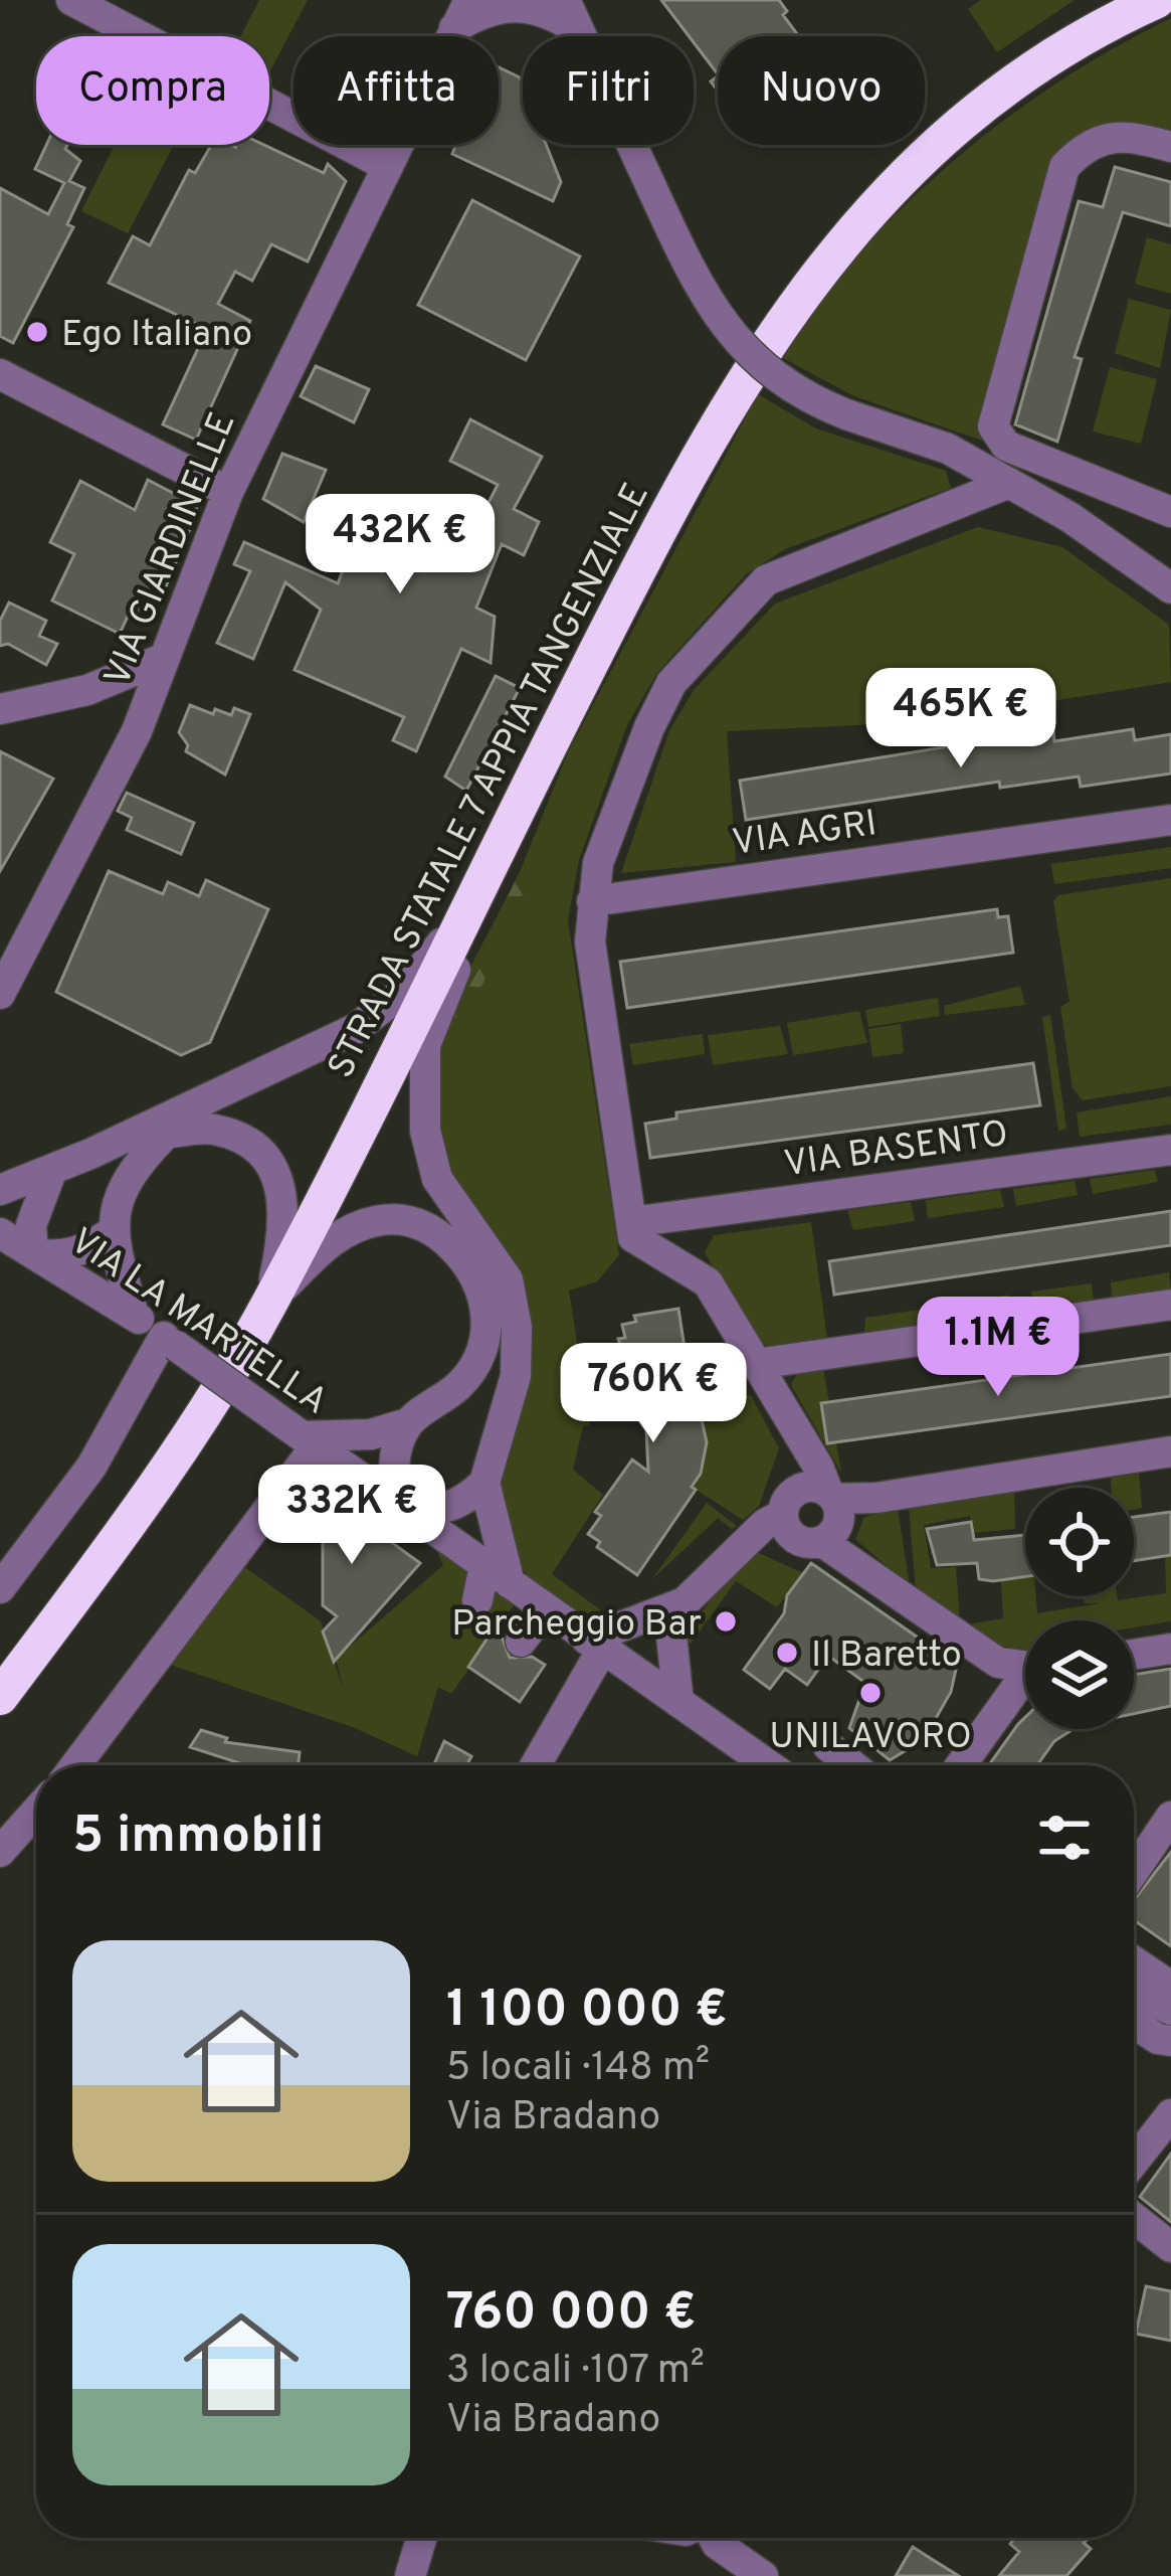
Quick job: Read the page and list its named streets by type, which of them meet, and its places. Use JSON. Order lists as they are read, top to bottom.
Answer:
{
  "streets": {
    "highway": ["STRADA STATALE 7 APPIA TANGENZIALE"],
    "street": [
      "VIA GIARDINELLE",
      "VIA AGRI",
      "VIA BASENTO",
      "VIA LA MARTELLA"
    ]
  },
  "places": [
    "Ego Italiano",
    "Parcheggio Bar",
    "Il Baretto",
    "UNILAVORO"
  ],
  "page": {
    "chip": [
      "Compra",
      "Affitta",
      "Filtri",
      "Nuovo"
    ],
    "price": [
      "432K €",
      "465K €",
      "1.1M €",
      "760K €",
      "332K €"
    ],
    "heading": "5 immobili",
    "list": [
      {
        "name": "1 100 000 €",
        "note": "5 locali · 148 m² · Via Bradano"
      },
      {
        "name": "760 000 €",
        "note": "3 locali · 107 m² · Via Bradano"
      }
    ]
  }
}
